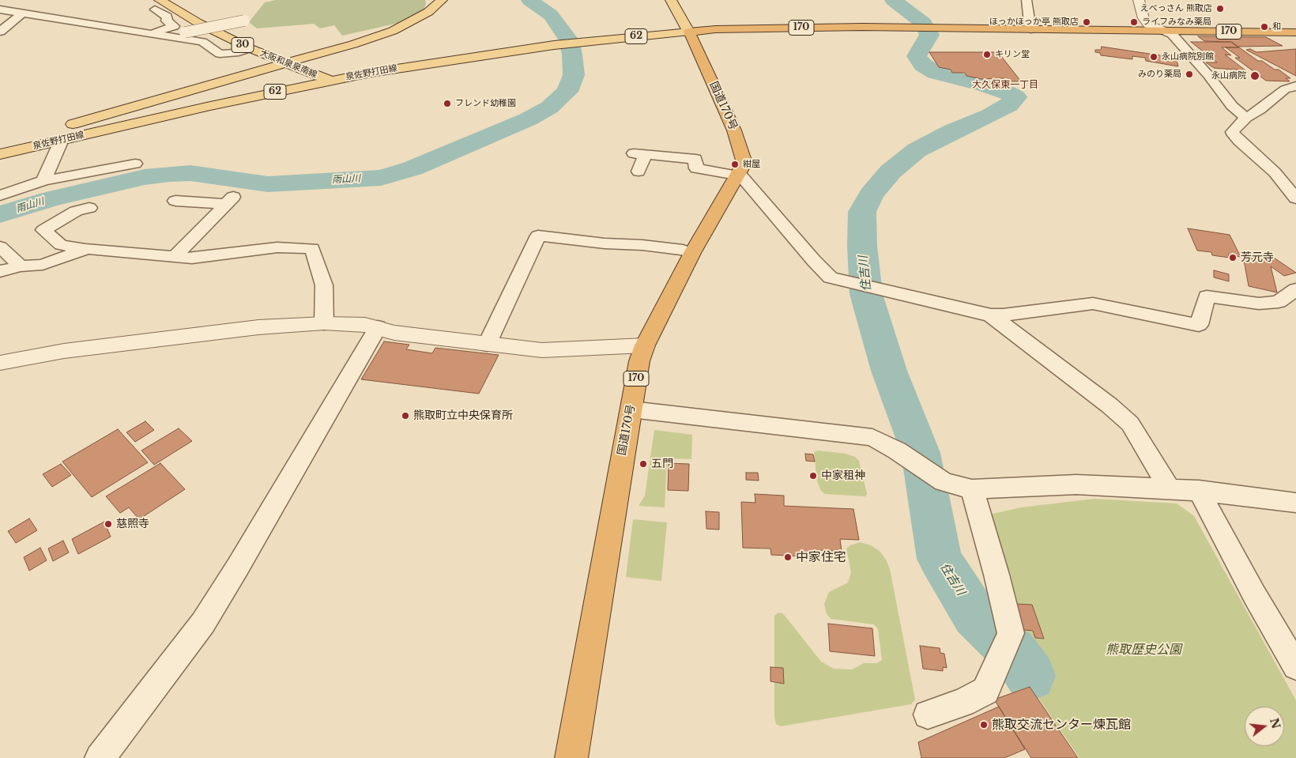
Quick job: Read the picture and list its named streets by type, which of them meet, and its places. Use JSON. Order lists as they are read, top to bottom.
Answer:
{
  "streets": {
    "highway": ["170", "国道170号"],
    "main road": [
      "62",
      "30",
      "大阪和泉泉南線",
      "泉佐野打田線"
    ]
  },
  "crossings": [
    ["170", "泉佐野打田線"],
    ["170", "国道170号"],
    ["62", "泉佐野打田線"],
    ["大阪和泉泉南線", "泉佐野打田線"],
    ["泉佐野打田線", "国道170号"]
  ],
  "districts": ["大久保東一丁目"],
  "water": ["雨山川", "住吉川"],
  "parks": ["熊取歴史公園"],
  "places": [
    "えべっさん 熊取店",
    "ほっかほっか亭 熊取店",
    "ライフみなみ薬局",
    "和",
    "キリン堂",
    "永山病院別館",
    "みのり薬局",
    "永山病院",
    "フレンド幼稚園",
    "紺屋",
    "芳元寺",
    "熊取町立中央保育所",
    "五門",
    "中家租神",
    "慈照寺",
    "中家住宅",
    "熊取交流センター煉瓦館"
  ],
  "north": "right"
}
